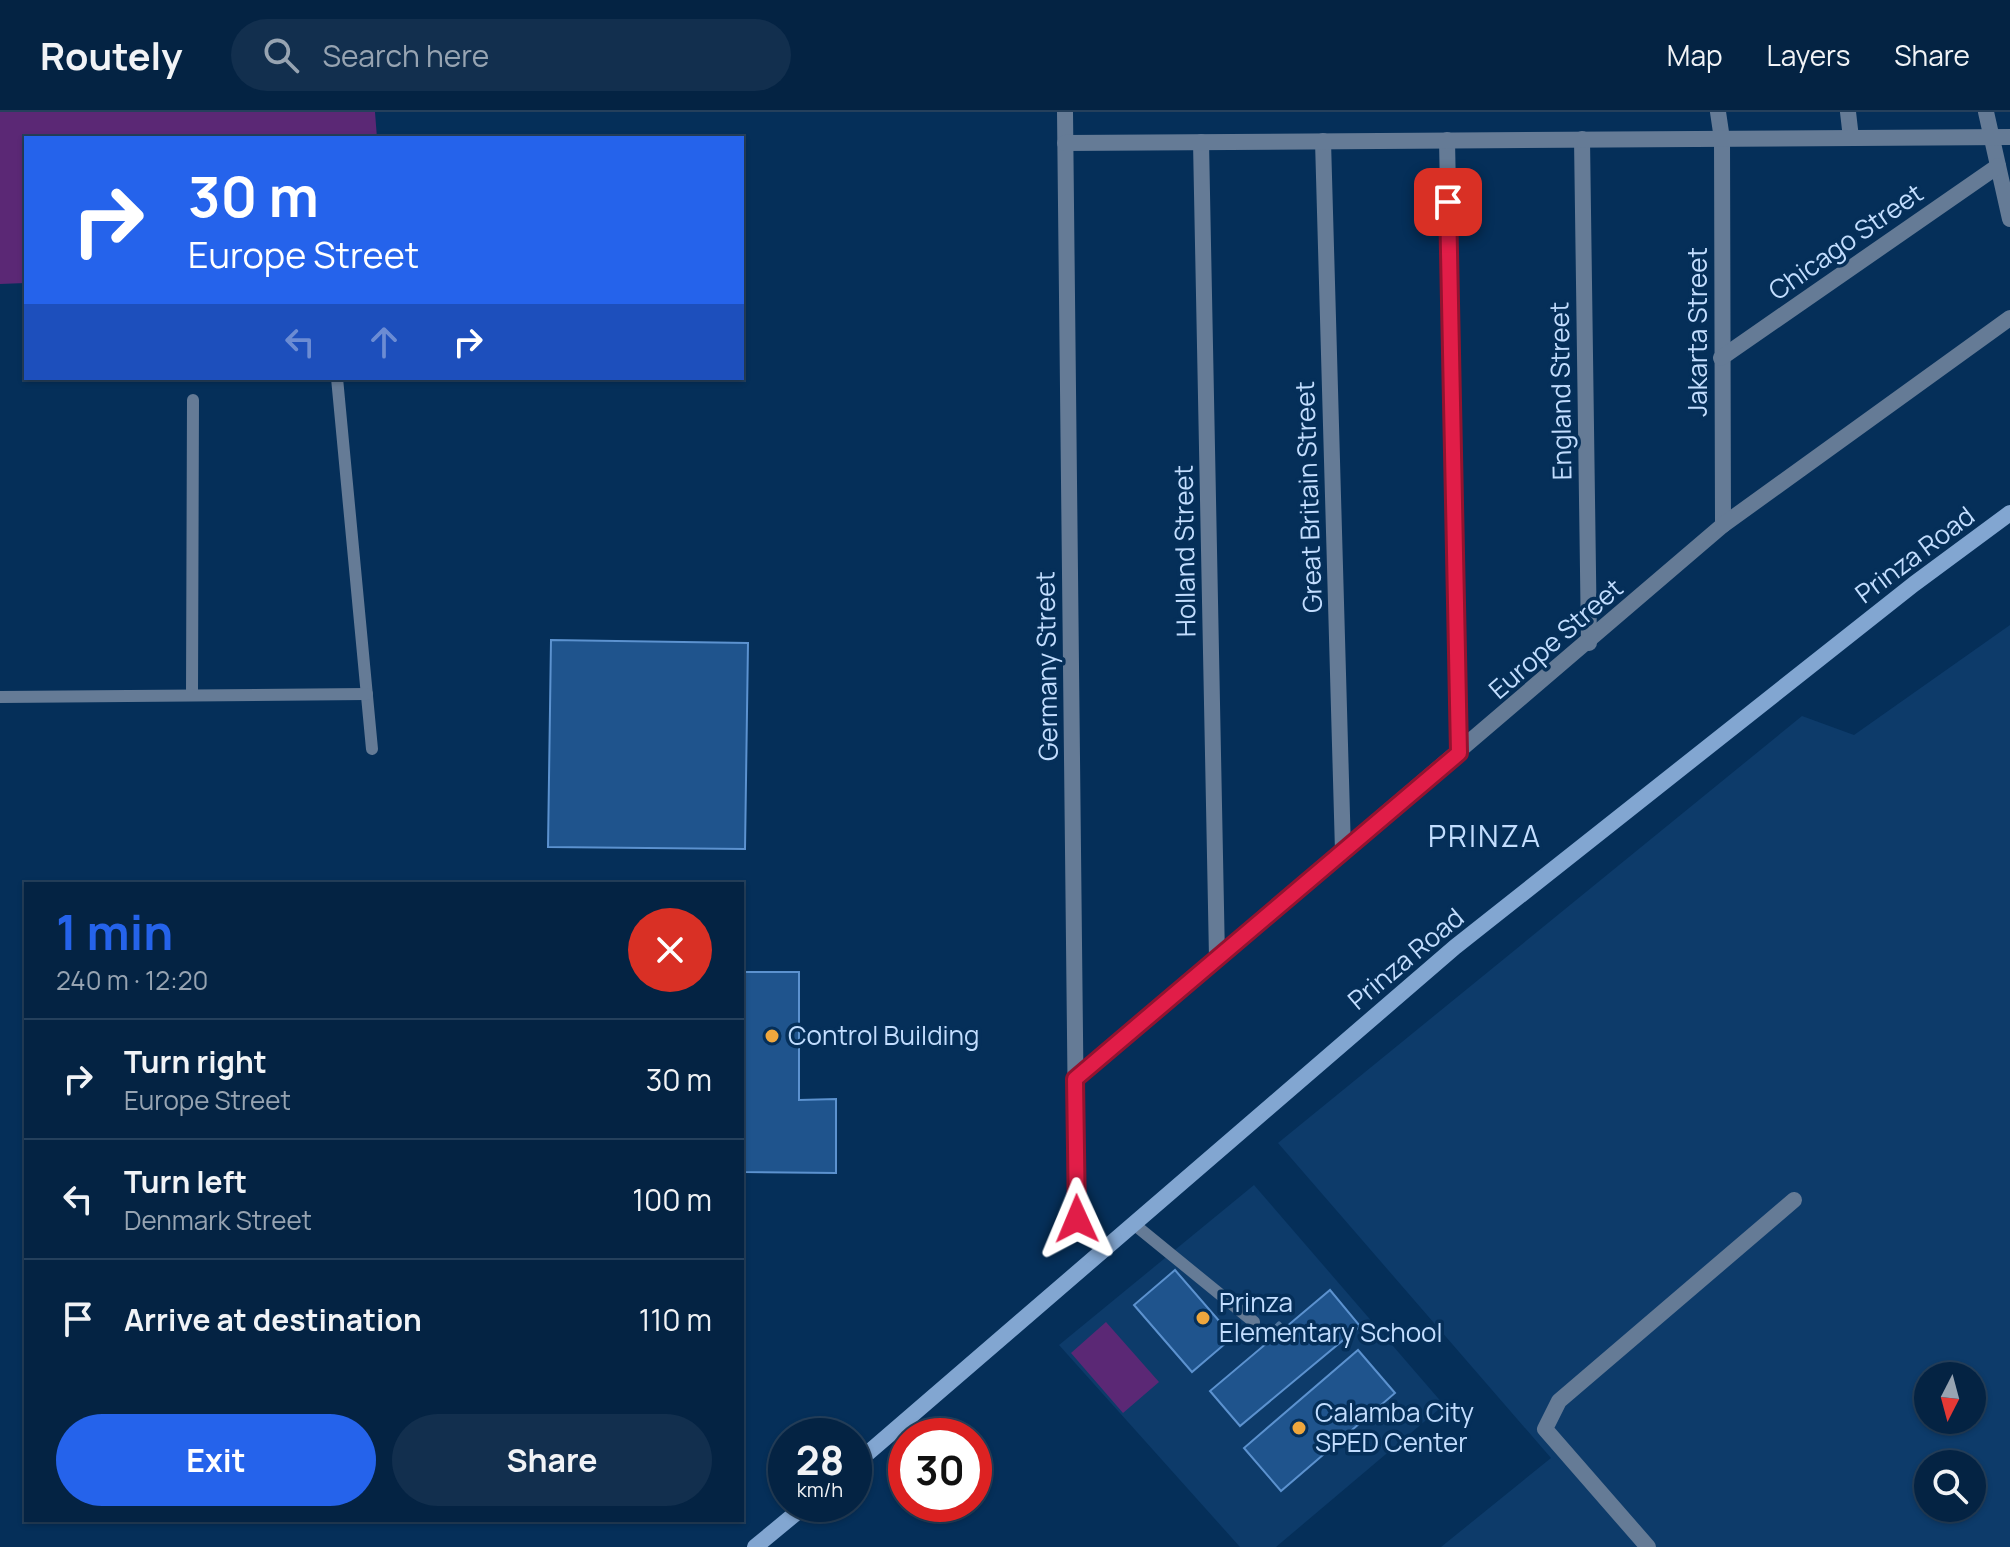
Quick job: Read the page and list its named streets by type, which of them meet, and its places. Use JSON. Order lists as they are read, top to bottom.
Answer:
{
  "streets": {
    "main road": ["Prinza Road"],
    "street": [
      "Chicago Street",
      "Jakarta Street",
      "England Street",
      "Great Britain Street",
      "Holland Street",
      "Europe Street",
      "Germany Street"
    ]
  },
  "crossings": [
    ["Chicago Street", "Jakarta Street"],
    ["Jakarta Street", "Europe Street"],
    ["England Street", "Europe Street"],
    ["Great Britain Street", "Europe Street"],
    ["Holland Street", "Europe Street"],
    ["Europe Street", "Germany Street"]
  ],
  "districts": ["PRINZA"],
  "places": ["Control Building", "Prinza Elementary School", "Calamba City SPED Center"],
  "north": "bottom",
  "page": {
    "header": "Routely",
    "search": "Search here",
    "nav": ["Map", "Layers", "Share"],
    "turn": ["30 m", "Europe Street"],
    "heading": ["1 min", "240 m · 12:20"],
    "list": [
      {
        "name": "Turn right",
        "note": "Europe Street",
        "value": "30 m"
      },
      {
        "name": "Turn left",
        "note": "Denmark Street",
        "value": "100 m"
      },
      {
        "name": "Arrive at destination",
        "value": "110 m"
      }
    ],
    "buttons": ["Exit", "Share"],
    "speed": "28 km/h",
    "limit": "30"
  }
}
